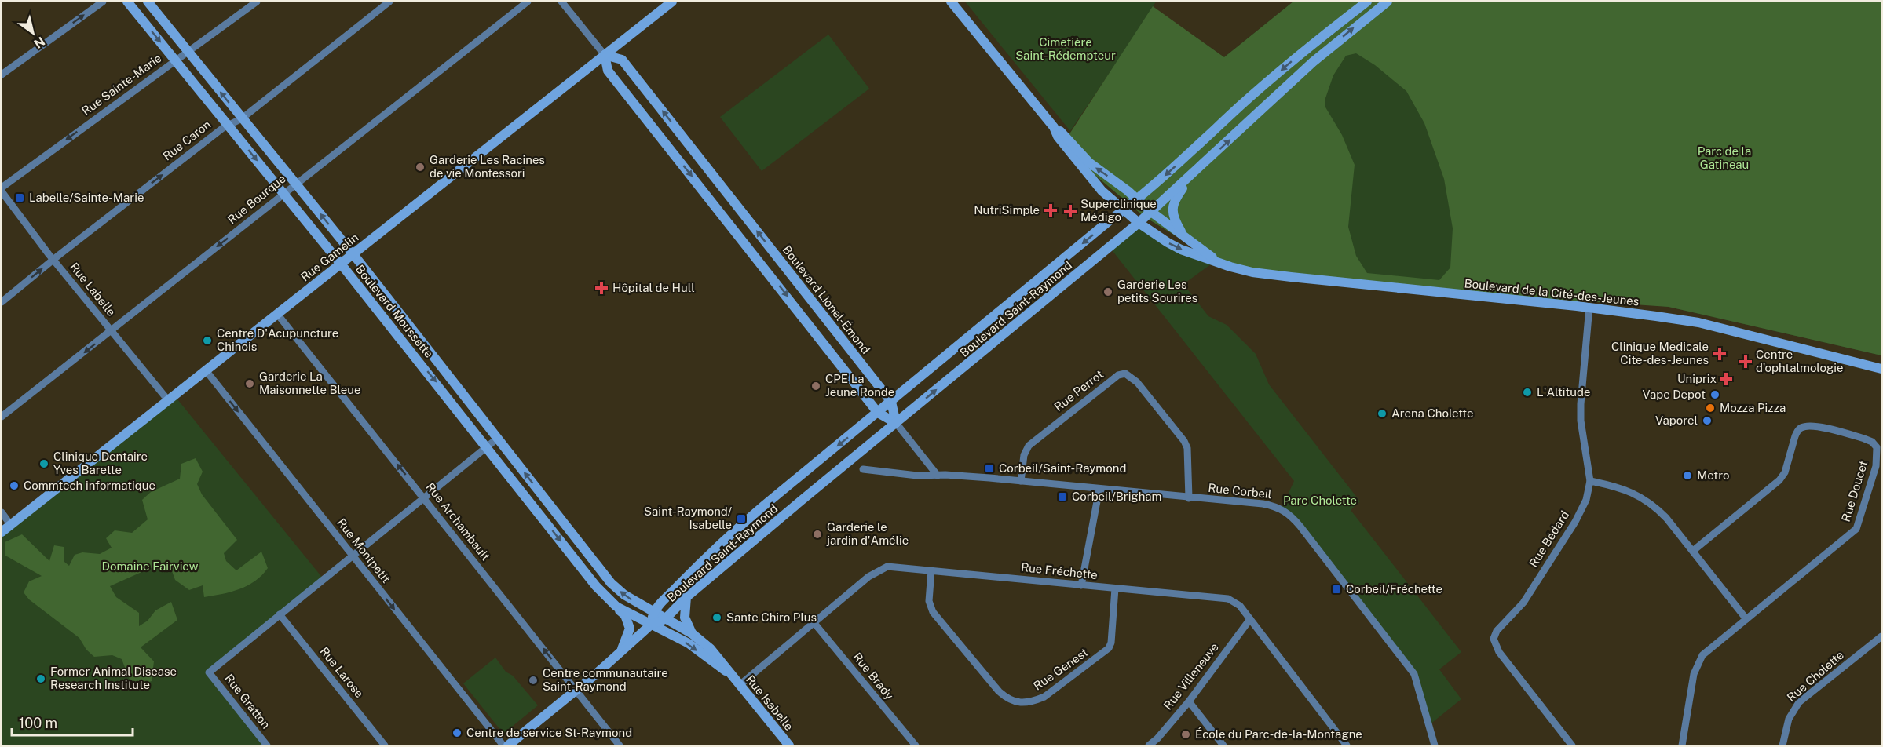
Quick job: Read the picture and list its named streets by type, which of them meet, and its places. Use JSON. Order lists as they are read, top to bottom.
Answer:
{
  "streets": {
    "street": [
      "Rue Sainte-Marie",
      "Rue Caron",
      "Rue Bourque",
      "Rue Gamelin",
      "Rue Labelle",
      "Boulevard de la Cité-des-Jeunes",
      "Boulevard Lionel-Émond",
      "Boulevard Saint-Raymond",
      "Boulevard Moussette",
      "Rue Perrot",
      "Rue Corbeil",
      "Rue Doucet",
      "Rue Archambault",
      "Rue Bédard",
      "Rue Montpetit",
      "Rue Fréchette",
      "Rue Genest",
      "Rue Larose",
      "Rue Brady",
      "Rue Villeneuve",
      "Rue Cholette",
      "Rue Gratton",
      "Rue Isabelle"
    ]
  },
  "crossings": [
    ["Rue Sainte-Marie", "Boulevard Moussette"],
    ["Rue Caron", "Rue Labelle"],
    ["Rue Caron", "Boulevard Moussette"],
    ["Rue Bourque", "Rue Labelle"],
    ["Rue Bourque", "Boulevard Moussette"],
    ["Rue Gamelin", "Rue Labelle"],
    ["Rue Gamelin", "Boulevard Lionel-Émond"],
    ["Rue Gamelin", "Boulevard Moussette"],
    ["Rue Gamelin", "Rue Archambault"],
    ["Rue Gamelin", "Rue Montpetit"],
    ["Boulevard de la Cité-des-Jeunes", "Boulevard Saint-Raymond"],
    ["Boulevard de la Cité-des-Jeunes", "Rue Bédard"],
    ["Boulevard Lionel-Émond", "Boulevard Saint-Raymond"],
    ["Boulevard Saint-Raymond", "Boulevard Moussette"],
    ["Boulevard Saint-Raymond", "Rue Archambault"],
    ["Boulevard Saint-Raymond", "Rue Isabelle"],
    ["Boulevard Moussette", "Rue Isabelle"],
    ["Rue Perrot", "Rue Corbeil"],
    ["Rue Fréchette", "Rue Genest"],
    ["Rue Fréchette", "Rue Brady"],
    ["Rue Fréchette", "Rue Villeneuve"],
    ["Rue Fréchette", "Rue Isabelle"],
    ["Rue Larose", "Rue Gratton"]
  ],
  "one_way": [
    "Rue Sainte-Marie",
    "Rue Caron",
    "Rue Bourque",
    "Rue Archambault",
    "Rue Montpetit"
  ],
  "parks": [
    "Cimetière Saint-Rédempteur",
    "Parc de la Gatineau",
    "Parc Cholette",
    "Domaine Fairview"
  ],
  "places": {
    "other": [
      "Garderie Les Racines de vie Montessori",
      "Garderie Les petits Sourires",
      "Centre D'Acupuncture Chinois",
      "Garderie La Maisonnette Bleue",
      "CPE La Jeune Ronde",
      "L'Altitude",
      "Vape Depot",
      "Mozza Pizza",
      "Arena Cholette",
      "Vaporel",
      "Clinique Dentaire Yves Barette",
      "Metro",
      "Commtech informatique",
      "Garderie le jardin d'Amélie",
      "Sante Chiro Plus",
      "Former Animal Disease Research Institute",
      "Centre communautaire Saint-Raymond",
      "Centre de service St-Raymond",
      "École du Parc-de-la-Montagne"
    ],
    "transit": [
      "Labelle/Sainte-Marie",
      "Corbeil/Saint-Raymond",
      "Corbeil/Brigham",
      "Saint-Raymond/ Isabelle",
      "Corbeil/Fréchette"
    ],
    "health": [
      "NutriSimple",
      "Superclinique Médigo",
      "Hôpital de Hull",
      "Clinique Medicale Cite-des-Jeunes",
      "Centre d'ophtalmologie",
      "Uniprix"
    ]
  },
  "scale_bar": "100 m",
  "north": "bottom right"
}
